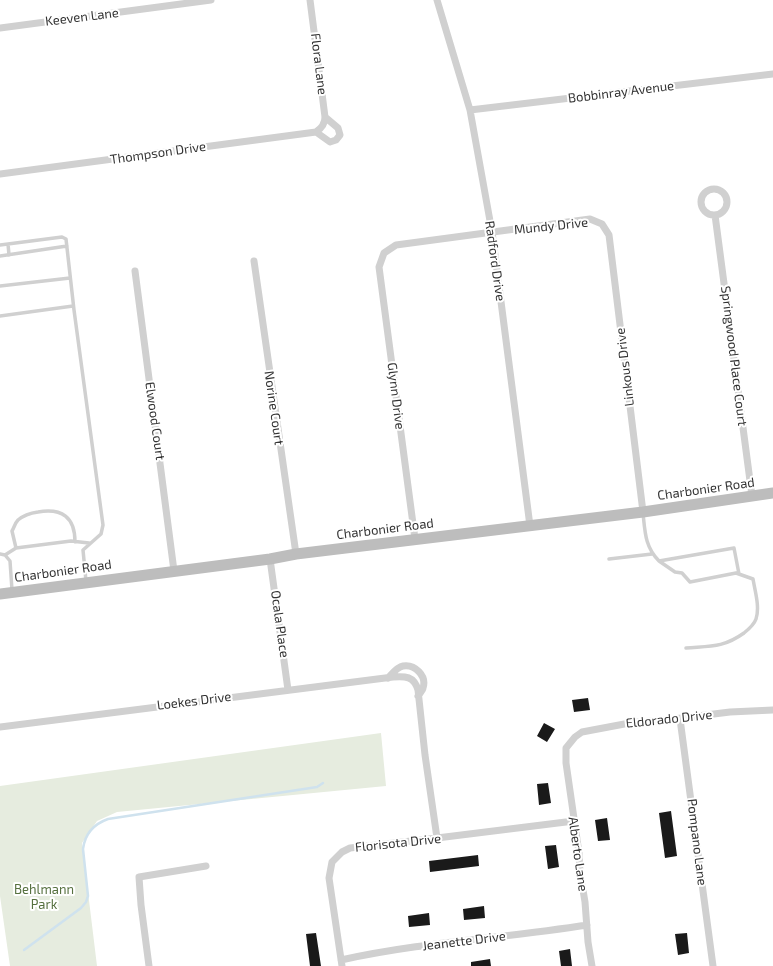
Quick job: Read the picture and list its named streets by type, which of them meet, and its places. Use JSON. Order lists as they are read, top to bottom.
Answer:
{
  "streets": {
    "main road": ["Charbonier Road"],
    "street": [
      "Keeven Lane",
      "Flora Lane",
      "Bobbinray Avenue",
      "Thompson Drive",
      "Mundy Drive",
      "Radford Drive",
      "Springwood Place Court",
      "Linkous Drive",
      "Glynn Drive",
      "Norine Court",
      "Elwood Court",
      "Ocala Place",
      "Loekes Drive",
      "Eldorado Drive",
      "Pompano Lane",
      "Florisota Drive",
      "Alberto Lane",
      "Jeanette Drive"
    ]
  },
  "crossings": [
    ["Flora Lane", "Thompson Drive"],
    ["Bobbinray Avenue", "Radford Drive"],
    ["Mundy Drive", "Radford Drive"],
    ["Mundy Drive", "Linkous Drive"],
    ["Mundy Drive", "Glynn Drive"],
    ["Radford Drive", "Charbonier Road"],
    ["Springwood Place Court", "Charbonier Road"],
    ["Linkous Drive", "Charbonier Road"],
    ["Glynn Drive", "Charbonier Road"],
    ["Norine Court", "Charbonier Road"],
    ["Elwood Court", "Charbonier Road"],
    ["Charbonier Road", "Ocala Place"],
    ["Ocala Place", "Loekes Drive"],
    ["Loekes Drive", "Florisota Drive"],
    ["Eldorado Drive", "Pompano Lane"],
    ["Eldorado Drive", "Alberto Lane"],
    ["Florisota Drive", "Alberto Lane"],
    ["Florisota Drive", "Jeanette Drive"],
    ["Alberto Lane", "Jeanette Drive"]
  ],
  "parks": ["Behlmann Park"]
}
